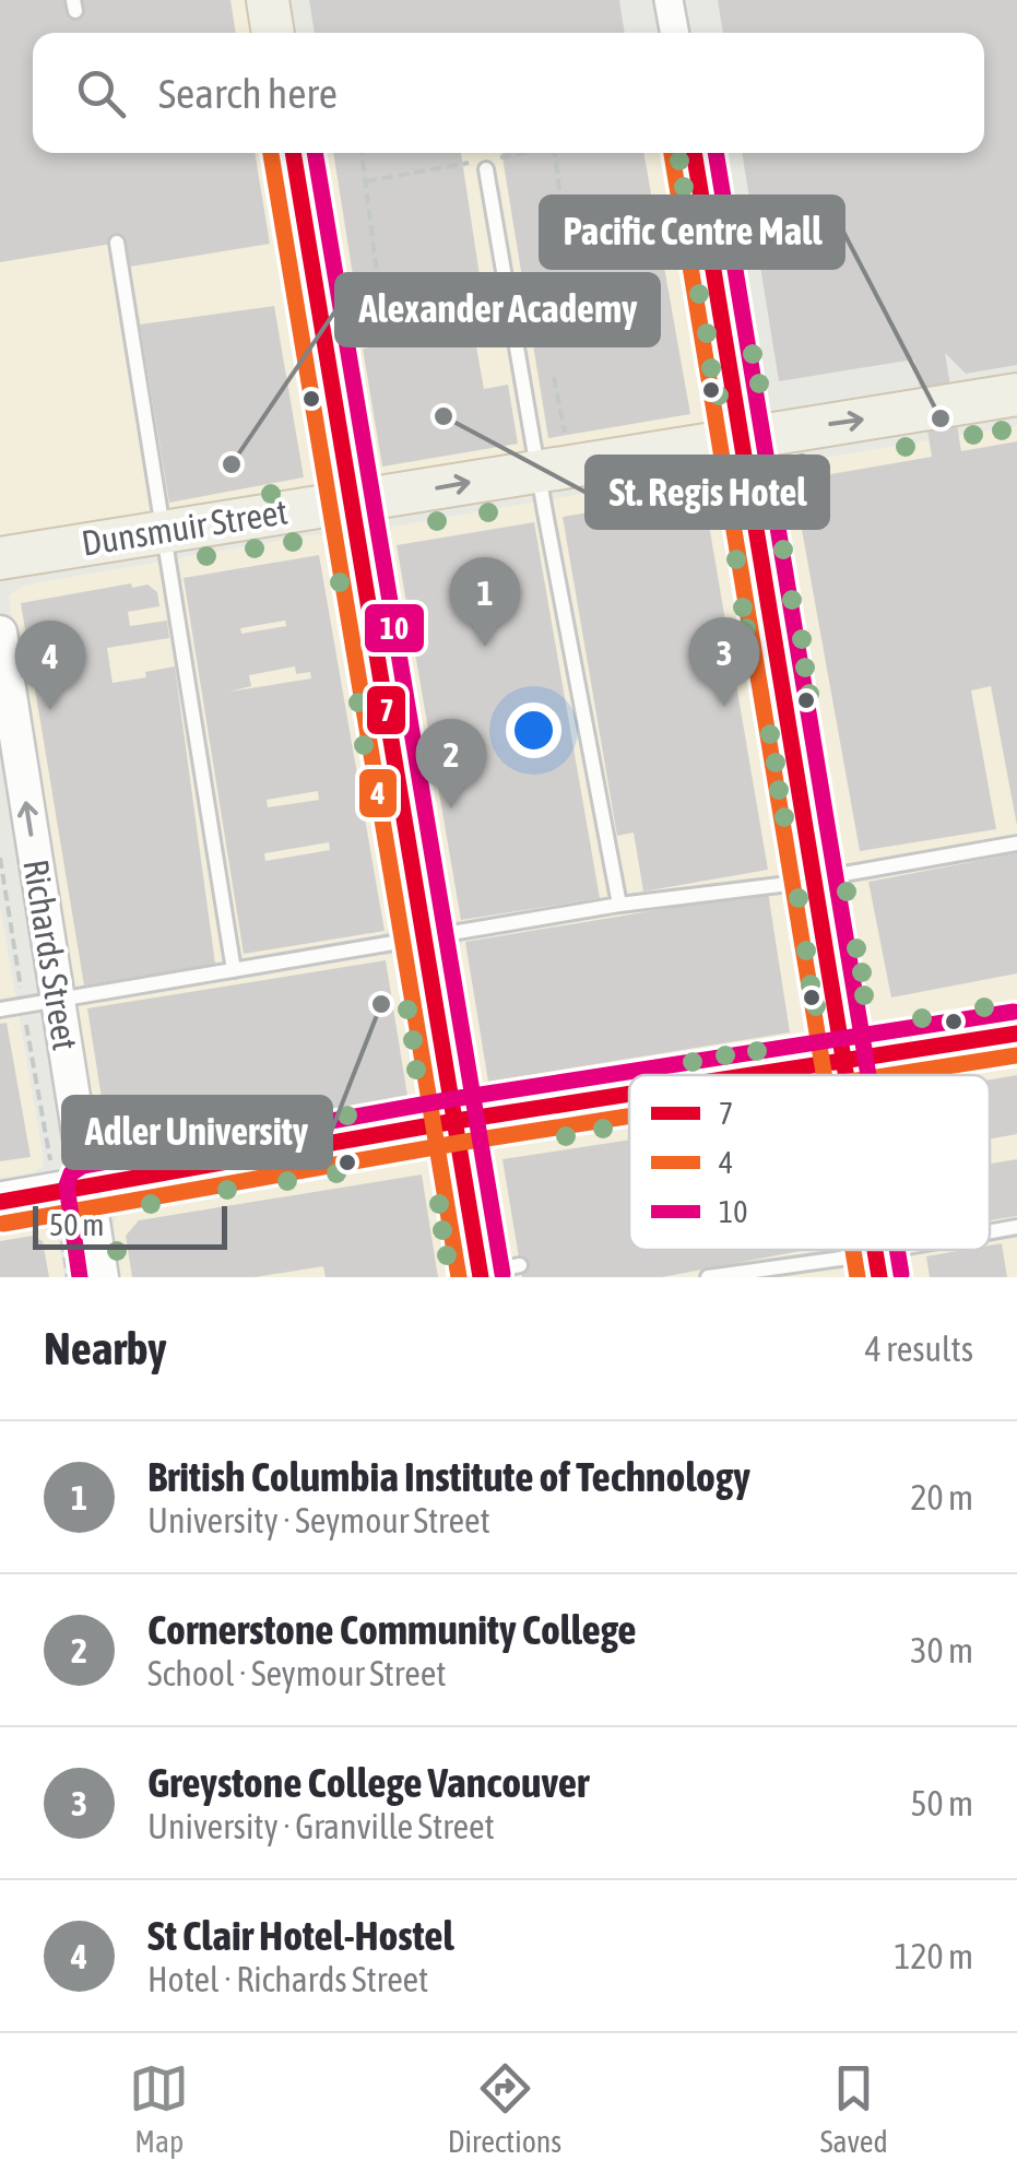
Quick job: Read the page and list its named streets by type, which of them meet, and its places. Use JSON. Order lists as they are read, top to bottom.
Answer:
{
  "streets": {
    "main road": ["Dunsmuir Street"],
    "street": ["Richards Street"]
  },
  "one_way": ["Dunsmuir Street", "Richards Street"],
  "places": [
    "St. Regis Hotel",
    "Pacific Centre Mall",
    "Alexander Academy",
    "Adler University"
  ],
  "lines": ["transit line 7", "transit line 4", "transit line 10"],
  "legend": ["7", "4", "10"],
  "scale_bar": "50 m",
  "page": {
    "search": "Search here",
    "pins": [
      "1",
      "3",
      "4",
      "2"
    ],
    "scale": "50 m",
    "heading": ["Nearby", "4 results"],
    "list": [
      {
        "mark": "1",
        "name": "British Columbia Institute of Technology",
        "note": "University · Seymour Street",
        "value": "20 m"
      },
      {
        "mark": "2",
        "name": "Cornerstone Community College",
        "note": "School · Seymour Street",
        "value": "30 m"
      },
      {
        "mark": "3",
        "name": "Greystone College Vancouver",
        "note": "University · Granville Street",
        "value": "50 m"
      },
      {
        "mark": "4",
        "name": "St Clair Hotel-Hostel",
        "note": "Hotel · Richards Street",
        "value": "120 m"
      }
    ],
    "nav": ["Map", "Directions", "Saved"]
  }
}
